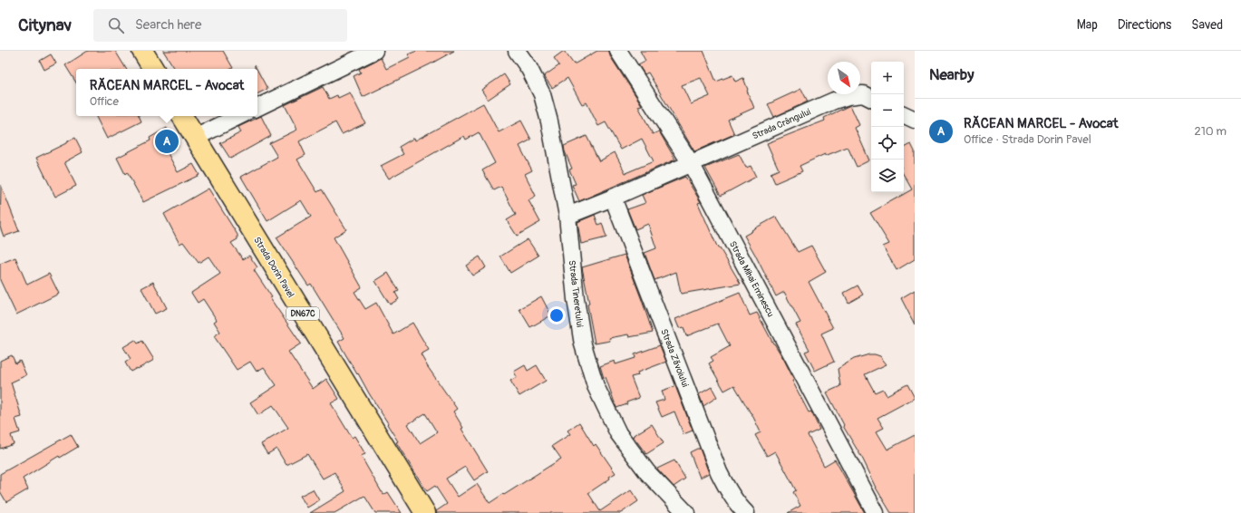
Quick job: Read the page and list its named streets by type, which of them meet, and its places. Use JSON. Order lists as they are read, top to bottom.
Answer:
{
  "streets": {
    "main road": ["Strada Dorin Pavel", "DN67C"],
    "street": [
      "Strada Crângului",
      "Strada Mihai Eminescu",
      "Strada Tineretului",
      "Strada Zăvoiului"
    ]
  },
  "crossings": [
    ["Strada Crângului", "Strada Mihai Eminescu"],
    ["Strada Crângului", "Strada Tineretului"],
    ["Strada Crângului", "Strada Zăvoiului"]
  ],
  "north": "bottom right",
  "page": {
    "header": "Citynav",
    "search": "Search here",
    "nav": ["Map", "Directions", "Saved"],
    "heading": "Nearby",
    "map_buttons": ["+", "−"],
    "popup": ["RĂCEAN MARCEL - Avocat", "Office"],
    "list": [
      {
        "mark": "A",
        "name": "RĂCEAN MARCEL - Avocat",
        "note": "Office · Strada Dorin Pavel",
        "value": "210 m"
      }
    ],
    "pins": "A"
  }
}
